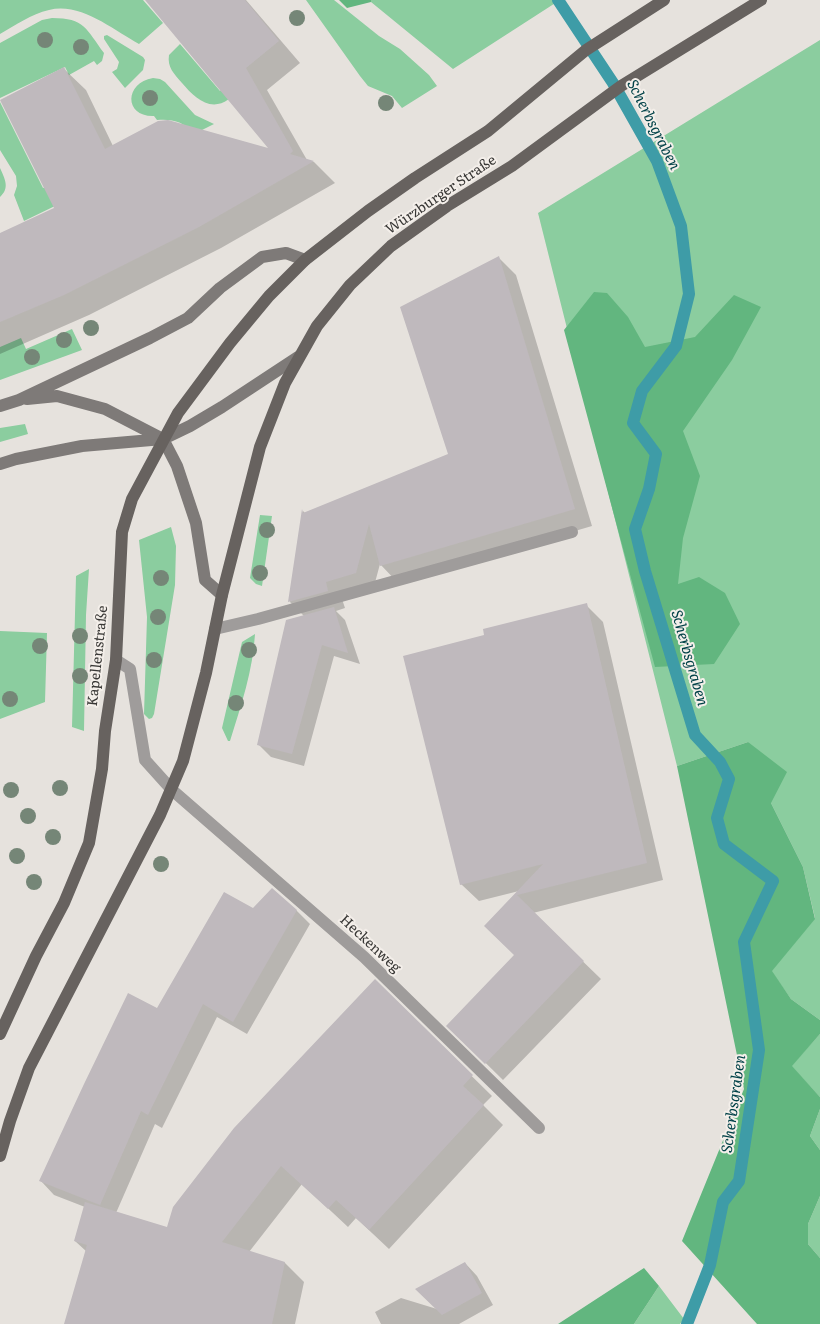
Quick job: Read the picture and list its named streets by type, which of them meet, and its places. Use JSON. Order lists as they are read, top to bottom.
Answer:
{
  "streets": {
    "main road": ["Würzburger Straße", "Kapellenstraße"],
    "lane": ["Heckenweg"]
  },
  "crossings": [
    ["Würzburger Straße", "Kapellenstraße"],
    ["Kapellenstraße", "Heckenweg"]
  ],
  "water": ["Scherbsgraben"]
}
